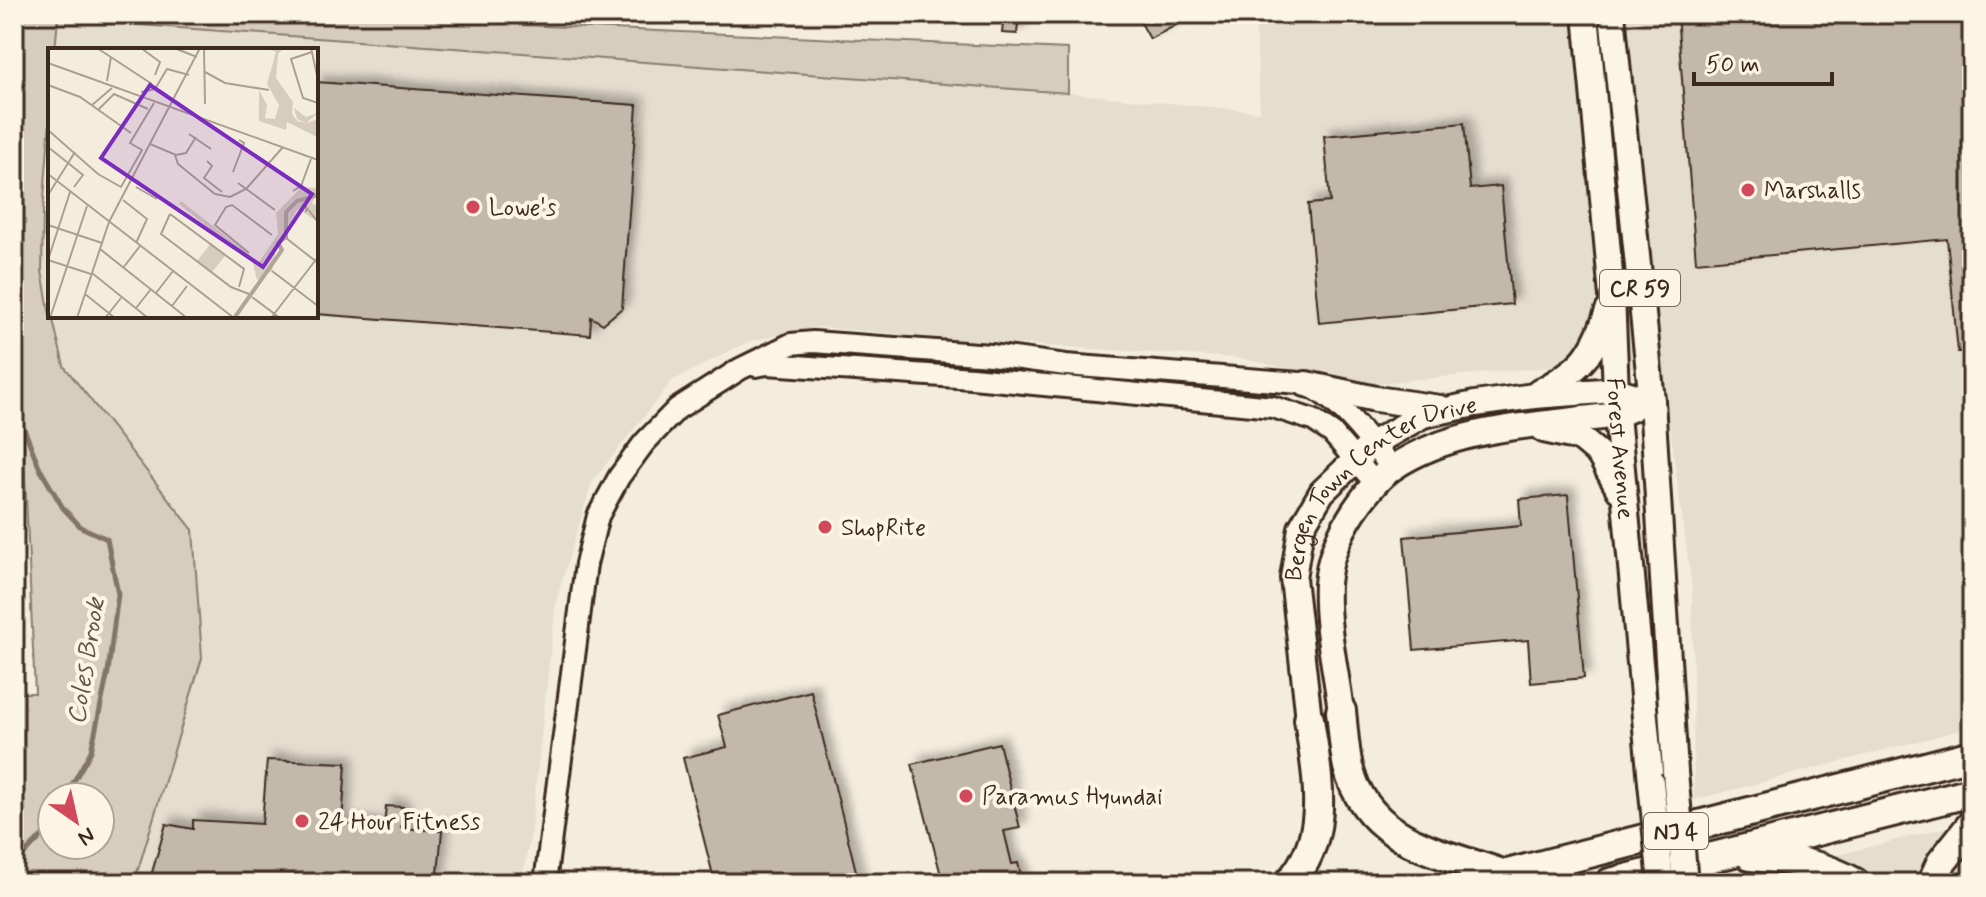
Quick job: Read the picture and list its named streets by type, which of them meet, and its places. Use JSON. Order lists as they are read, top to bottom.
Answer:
{
  "streets": {
    "highway": ["NJ 4"],
    "main road": ["CR 59", "Forest Avenue", "Bergen Town Center Drive"]
  },
  "crossings": [
    ["Forest Avenue", "Bergen Town Center Drive"]
  ],
  "water": ["Coles Brook"],
  "places": [
    "Marshalls",
    "Lowe's",
    "ShopRite",
    "Paramus Hyundai",
    "24 Hour Fitness"
  ],
  "scale_bar": "50 m",
  "north": "bottom right"
}
